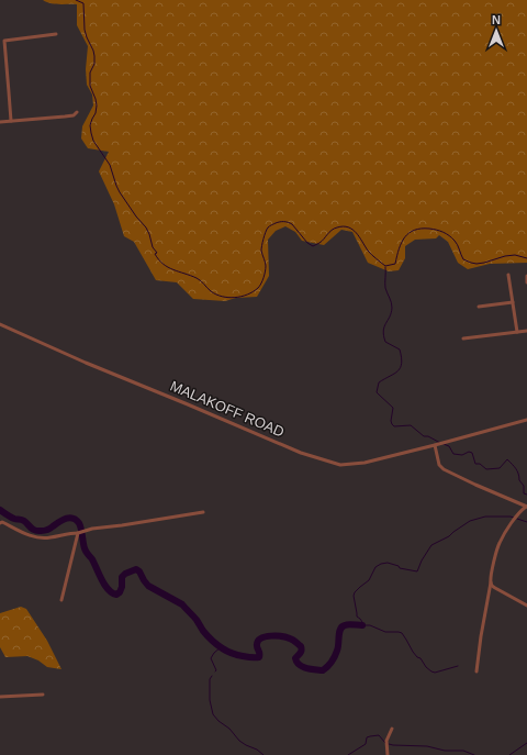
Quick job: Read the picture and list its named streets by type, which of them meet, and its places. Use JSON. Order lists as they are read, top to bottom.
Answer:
{
  "streets": {
    "street": ["MALAKOFF ROAD"]
  },
  "north": "top"
}
